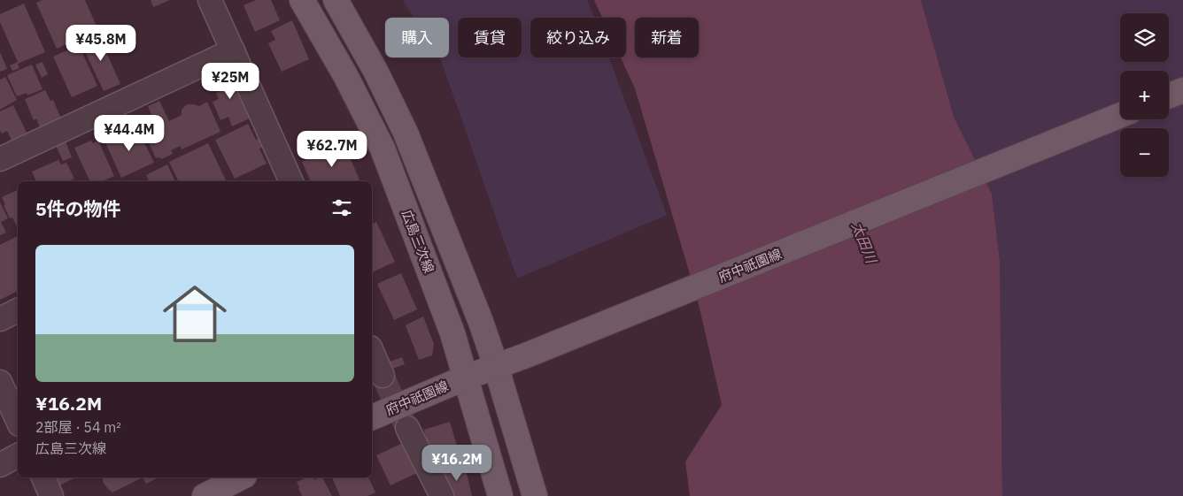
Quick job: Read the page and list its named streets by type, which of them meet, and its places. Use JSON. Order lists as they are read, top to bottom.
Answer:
{
  "streets": {
    "main road": ["広島三次線", "府中祇園線"]
  },
  "crossings": [
    ["広島三次線", "府中祇園線"]
  ],
  "water": ["太田川"],
  "page": {
    "map_buttons": ["+", "−"],
    "chip": [
      "購入",
      "賃貸",
      "絞り込み",
      "新着"
    ],
    "price": [
      "¥45.8M",
      "¥25M",
      "¥44.4M",
      "¥62.7M",
      "¥16.2M"
    ],
    "heading": "5件の物件",
    "list": [
      {
        "name": "¥16.2M",
        "note": "2部屋 · 54 m² · 広島三次線"
      }
    ]
  }
}
